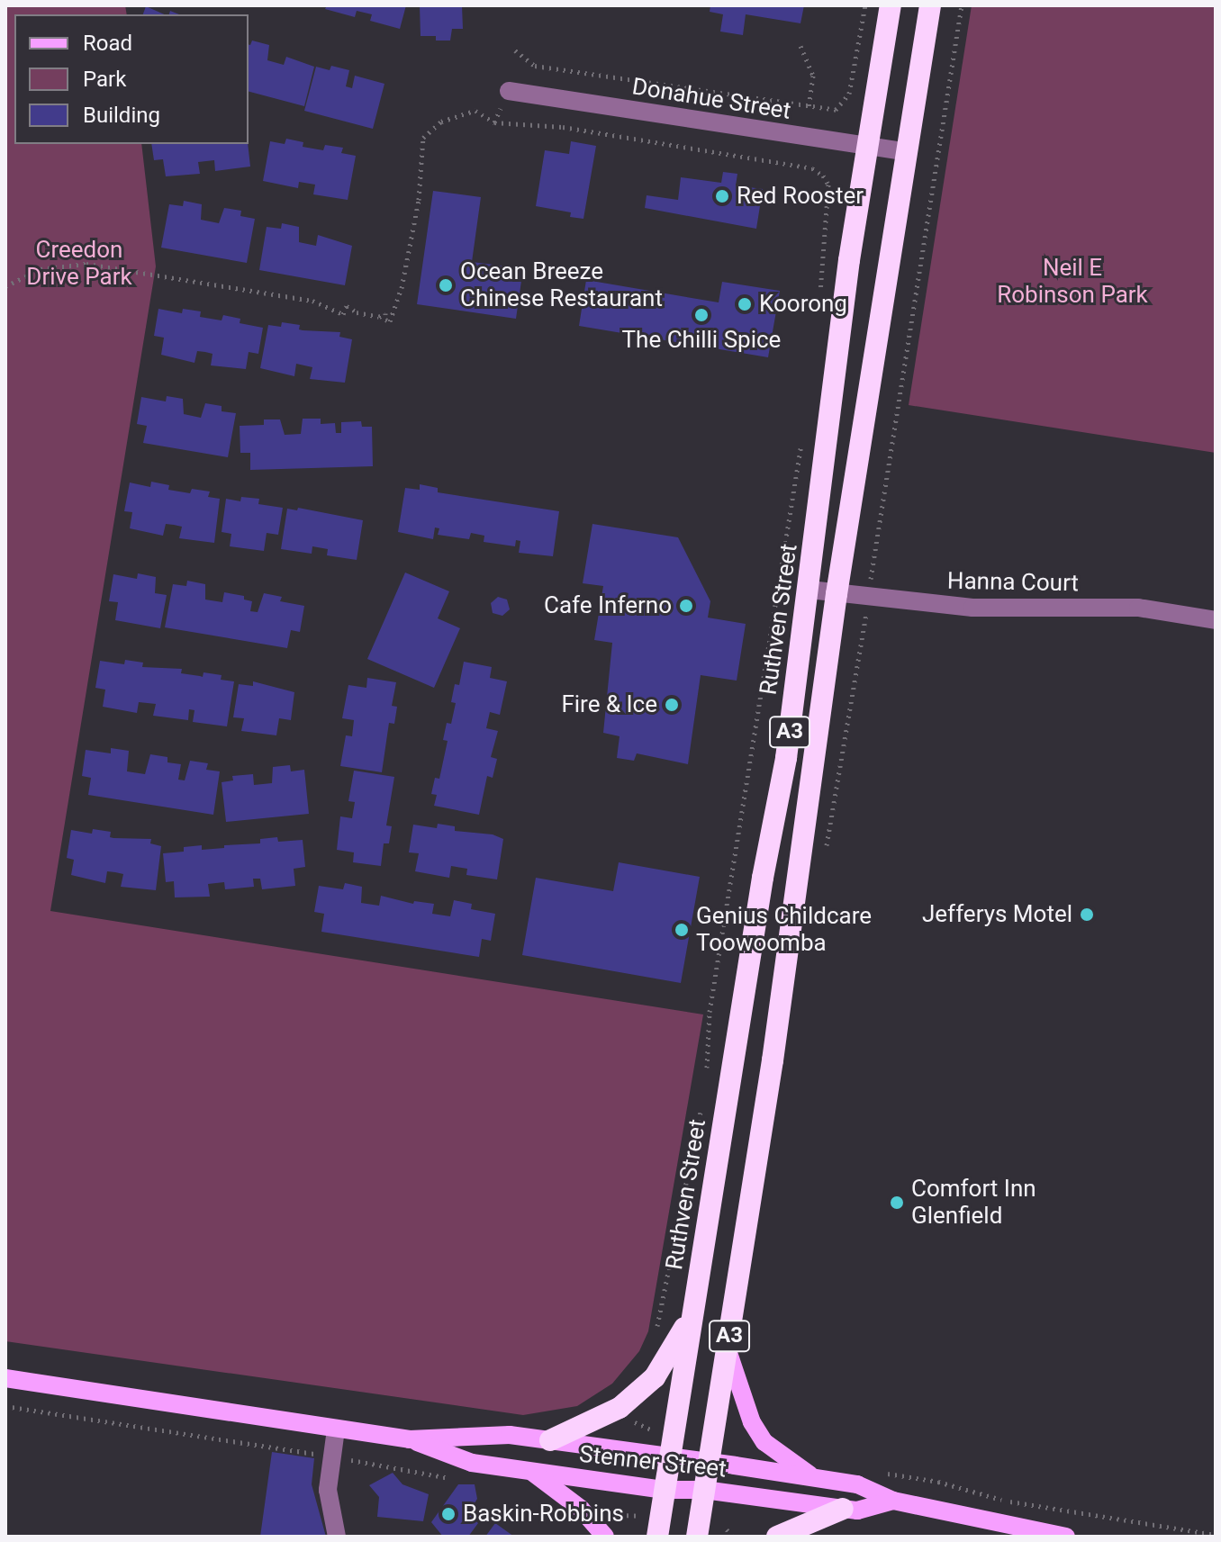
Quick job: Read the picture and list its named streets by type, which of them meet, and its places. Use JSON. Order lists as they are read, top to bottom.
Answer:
{
  "streets": {
    "highway": ["Ruthven Street", "A3"],
    "main road": ["Stenner Street"],
    "street": ["Donahue Street", "Hanna Court"]
  },
  "crossings": [
    ["Donahue Street", "Ruthven Street"],
    ["Donahue Street", "A3"],
    ["Hanna Court", "Ruthven Street"],
    ["Hanna Court", "A3"],
    ["Ruthven Street", "Stenner Street"],
    ["A3", "Stenner Street"]
  ],
  "parks": ["Creedon Drive Park", "Neil E Robinson Park"],
  "places": [
    "Red Rooster",
    "Ocean Breeze Chinese Restaurant",
    "Koorong",
    "The Chilli Spice",
    "Cafe Inferno",
    "Fire & Ice",
    "Jefferys Motel",
    "Genius Childcare Toowoomba",
    "Comfort Inn Glenfield",
    "Baskin-Robbins"
  ],
  "legend": ["Road", "Park", "Building"]
}
